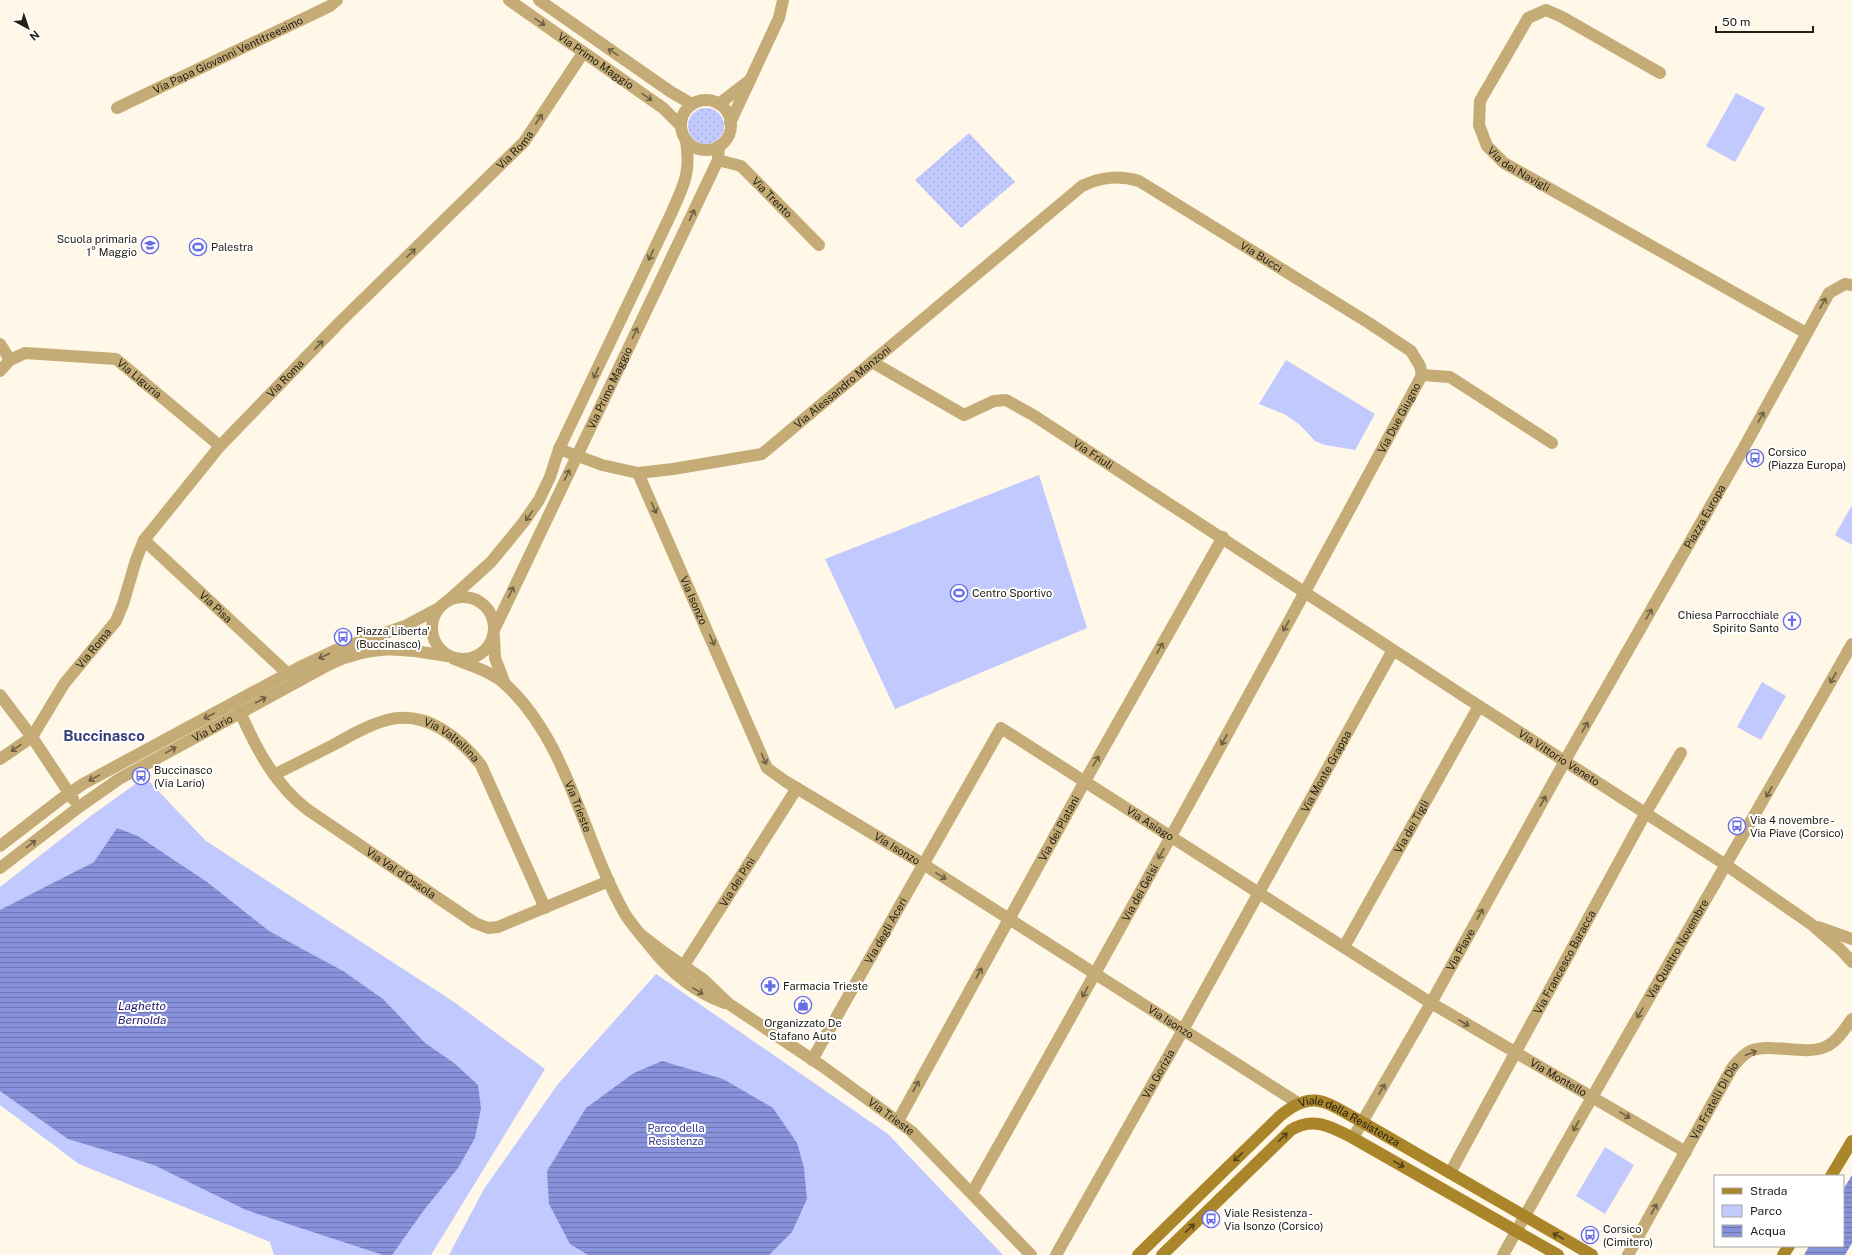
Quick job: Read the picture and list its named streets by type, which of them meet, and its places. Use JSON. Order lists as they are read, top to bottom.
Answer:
{
  "streets": {
    "street": [
      "Via Papa Giovanni Ventitreesimo",
      "Via Primo Maggio",
      "Via Roma",
      "Via dei Navigli",
      "Via Trento",
      "Via Bucci",
      "Via Liguria",
      "Via Alessandro Manzoni",
      "Via Due Giugno",
      "Via Friuli",
      "Piazza Europa",
      "Via Isonzo",
      "Via Pisa",
      "Via Lario",
      "Via Valtellina",
      "Via Vittorio Veneto",
      "Via Monte Grappa",
      "Via Trieste",
      "Via Asiago",
      "Via dei Tigli",
      "Via dei Platani",
      "Via Val d'Ossola",
      "Via dei Pini",
      "Via dei Gelsi",
      "Via degli Aceri",
      "Via Piave",
      "Via Quattro Novembre",
      "Via Francesco Baracca",
      "Via Gorizia",
      "Via Montello",
      "Via Fratelli Di Dio",
      "Viale della Resistenza"
    ]
  },
  "crossings": [
    ["Via Primo Maggio", "Via Roma"],
    ["Via Primo Maggio", "Via Trento"],
    ["Via Primo Maggio", "Via Alessandro Manzoni"],
    ["Via Primo Maggio", "Via Lario"],
    ["Via Primo Maggio", "Via Trieste"],
    ["Via Roma", "Via Liguria"],
    ["Via Roma", "Via Pisa"],
    ["Via dei Navigli", "Piazza Europa"],
    ["Via Bucci", "Via Alessandro Manzoni"],
    ["Via Bucci", "Via Due Giugno"],
    ["Via Alessandro Manzoni", "Via Friuli"],
    ["Via Alessandro Manzoni", "Via Isonzo"],
    ["Via Due Giugno", "Via Friuli"],
    ["Via Due Giugno", "Via Vittorio Veneto"],
    ["Via Due Giugno", "Via dei Gelsi"],
    ["Via Friuli", "Via Vittorio Veneto"],
    ["Via Friuli", "Via dei Platani"],
    ["Via Friuli", "Via dei Gelsi"],
    ["Piazza Europa", "Via Vittorio Veneto"],
    ["Piazza Europa", "Via Piave"],
    ["Via Isonzo", "Via Asiago"],
    ["Via Isonzo", "Via dei Platani"],
    ["Via Isonzo", "Via dei Pini"],
    ["Via Isonzo", "Via dei Gelsi"],
    ["Via Isonzo", "Via degli Aceri"],
    ["Via Isonzo", "Via Gorizia"],
    ["Via Isonzo", "Viale della Resistenza"],
    ["Via Pisa", "Via Lario"],
    ["Via Lario", "Via Trieste"],
    ["Via Lario", "Via Val d'Ossola"],
    ["Via Valtellina", "Via Val d'Ossola"],
    ["Via Vittorio Veneto", "Via Monte Grappa"],
    ["Via Vittorio Veneto", "Via dei Tigli"],
    ["Via Vittorio Veneto", "Via dei Gelsi"],
    ["Via Vittorio Veneto", "Via Piave"],
    ["Via Vittorio Veneto", "Via Quattro Novembre"],
    ["Via Vittorio Veneto", "Via Francesco Baracca"],
    ["Via Monte Grappa", "Via Asiago"],
    ["Via Monte Grappa", "Via Gorizia"],
    ["Via Trieste", "Via dei Platani"],
    ["Via Trieste", "Via Val d'Ossola"],
    ["Via Trieste", "Via dei Pini"],
    ["Via Trieste", "Via dei Gelsi"],
    ["Via Trieste", "Via degli Aceri"],
    ["Via Asiago", "Via dei Tigli"],
    ["Via Asiago", "Via dei Platani"],
    ["Via Asiago", "Via dei Gelsi"],
    ["Via Asiago", "Via degli Aceri"],
    ["Via Asiago", "Via Piave"],
    ["Via Asiago", "Via Gorizia"],
    ["Via Asiago", "Via Montello"],
    ["Via Piave", "Via Montello"],
    ["Via Piave", "Viale della Resistenza"],
    ["Via Quattro Novembre", "Via Montello"],
    ["Via Quattro Novembre", "Viale della Resistenza"],
    ["Via Francesco Baracca", "Via Montello"],
    ["Via Francesco Baracca", "Viale della Resistenza"],
    ["Via Montello", "Via Fratelli Di Dio"]
  ],
  "one_way": [
    "Via Roma",
    "Piazza Europa",
    "Via Isonzo",
    "Via dei Platani",
    "Via dei Gelsi",
    "Via Piave",
    "Via Quattro Novembre",
    "Via Montello",
    "Via Fratelli Di Dio"
  ],
  "districts": ["Buccinasco"],
  "water": ["Laghetto Bernolda"],
  "parks": ["Parco della Resistenza"],
  "places": {
    "school or university": ["Scuola primaria 1° Maggio"],
    "sports": ["Palestra", "Centro Sportivo"],
    "bus stop": [
      "Corsico (Piazza Europa)",
      "Piazza Liberta' (Buccinasco)",
      "Buccinasco (Via Lario)",
      "Via 4 novembre - Via Piave (Corsico)",
      "Viale Resistenza - Via Isonzo (Corsico)",
      "Corsico (Cimitero)"
    ],
    "church": ["Chiesa Parrocchiale Spirito Santo"],
    "pharmacy": ["Farmacia Trieste"],
    "shop": ["Organizzato De Stafano Auto"]
  },
  "legend": ["Strada", "Parco", "Acqua"],
  "scale_bar": "50 m",
  "north": "bottom right"
}
